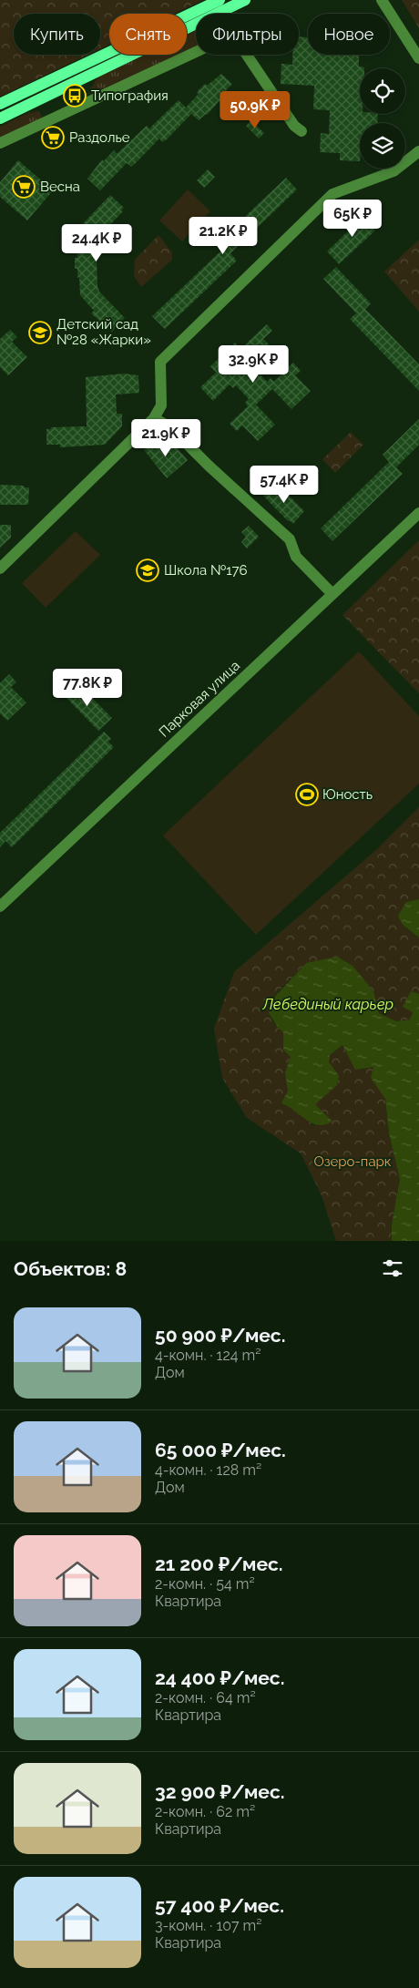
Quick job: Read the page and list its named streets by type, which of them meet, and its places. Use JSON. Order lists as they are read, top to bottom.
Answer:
{
  "streets": {
    "street": ["Парковая улица"]
  },
  "water": ["Лебединый карьер"],
  "parks": ["Озеро-парк"],
  "places": {
    "bus stop": ["Типография"],
    "supermarket": ["Раздолье", "Весна"],
    "school or university": ["Детский сад №28 «Жарки»", "Школа №176"],
    "sports": ["Юность"]
  },
  "page": {
    "chip": [
      "Купить",
      "Снять",
      "Фильтры",
      "Новое"
    ],
    "price": [
      "50.9K ₽",
      "65K ₽",
      "21.2K ₽",
      "24.4K ₽",
      "32.9K ₽",
      "21.9K ₽",
      "57.4K ₽",
      "77.8K ₽"
    ],
    "heading": "Объектов: 8",
    "list": [
      {
        "name": "50 900 ₽/мес.",
        "note": "4-комн. · 124 m² · Дом"
      },
      {
        "name": "65 000 ₽/мес.",
        "note": "4-комн. · 128 m² · Дом"
      },
      {
        "name": "21 200 ₽/мес.",
        "note": "2-комн. · 54 m² · Квартира"
      },
      {
        "name": "24 400 ₽/мес.",
        "note": "2-комн. · 64 m² · Квартира"
      },
      {
        "name": "32 900 ₽/мес.",
        "note": "2-комн. · 62 m² · Квартира"
      },
      {
        "name": "57 400 ₽/мес.",
        "note": "3-комн. · 107 m² · Квартира"
      }
    ]
  }
}
